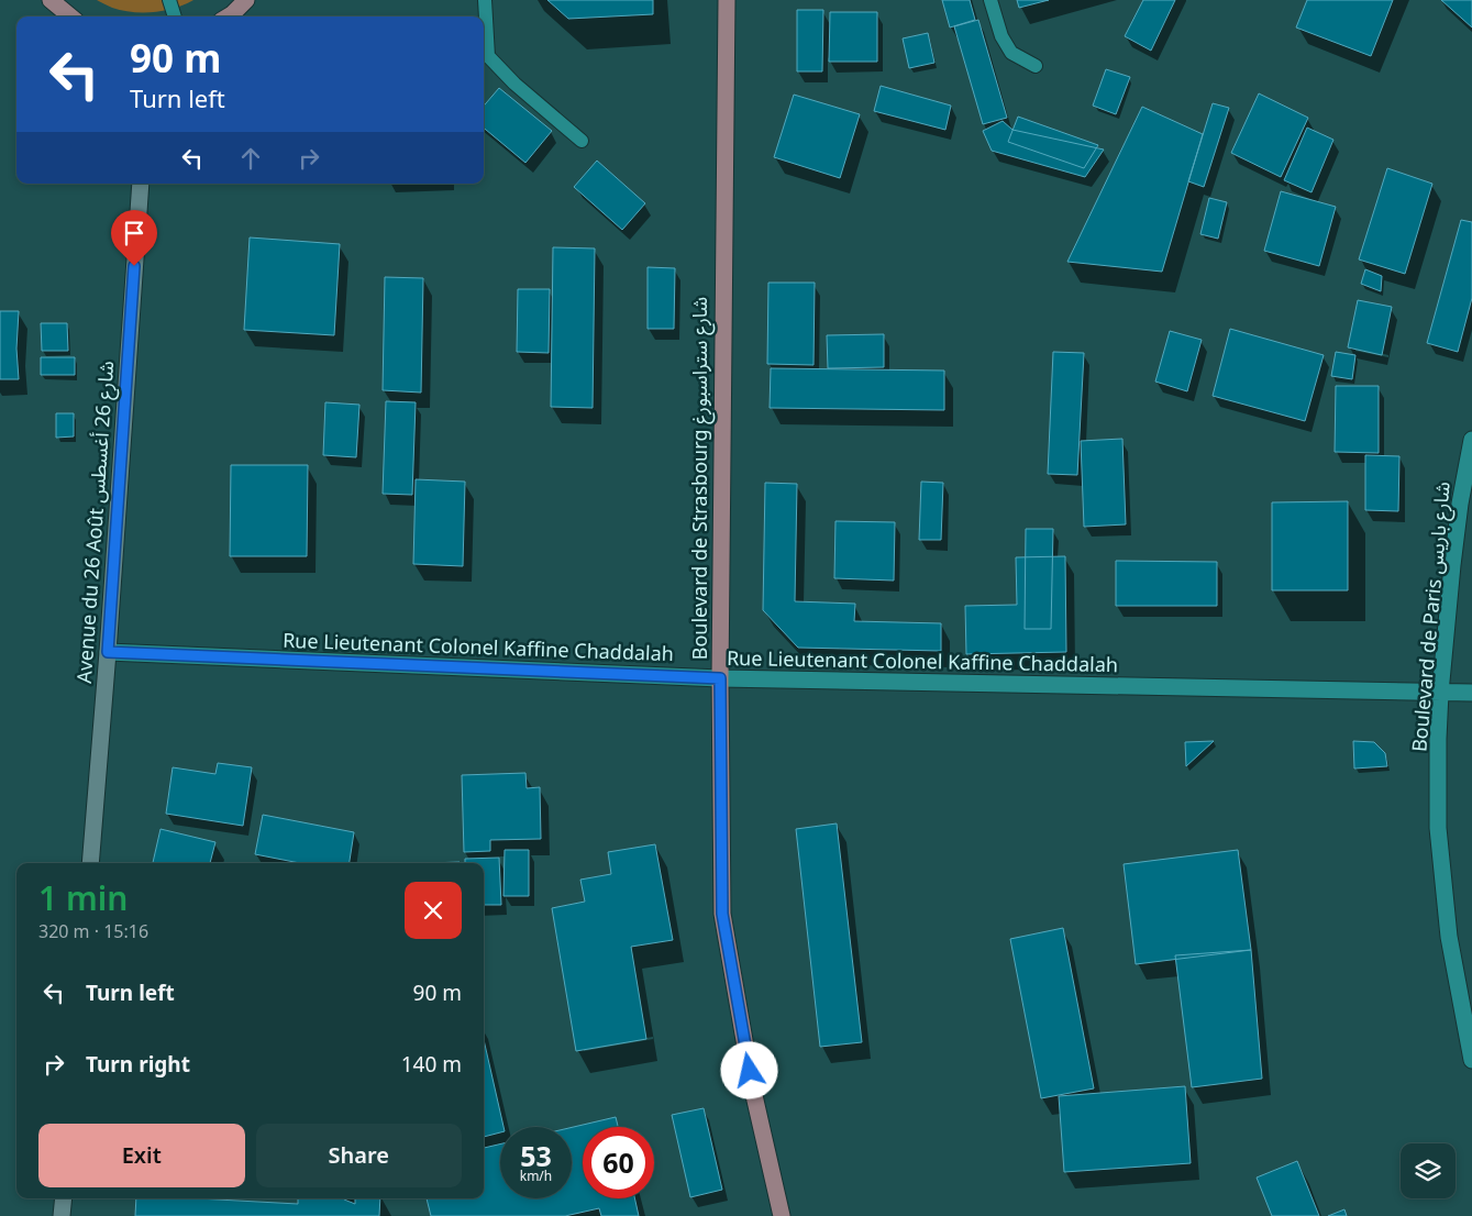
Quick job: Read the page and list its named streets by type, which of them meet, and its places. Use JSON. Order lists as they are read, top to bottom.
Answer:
{
  "streets": {
    "main road": ["Boulevard de Strasbourg شارع ستراسبورغ"],
    "street": ["Avenue du 26 Août شارع 26 أغسطس", "Boulevard de Paris شارع باريس", "Rue Lieutenant Colonel Kaffine Chaddalah"]
  },
  "crossings": [
    ["Boulevard de Strasbourg شارع ستراسبورغ", "Rue Lieutenant Colonel Kaffine Chaddalah"],
    ["Avenue du 26 Août شارع 26 أغسطس", "Rue Lieutenant Colonel Kaffine Chaddalah"],
    ["Boulevard de Paris شارع باريس", "Rue Lieutenant Colonel Kaffine Chaddalah"]
  ],
  "page": {
    "turn": ["90 m", "Turn left"],
    "heading": ["1 min", "320 m · 15:16"],
    "list": [
      {
        "name": "Turn left",
        "value": "90 m"
      },
      {
        "name": "Turn right",
        "value": "140 m"
      }
    ],
    "buttons": ["Exit", "Share"],
    "speed": "53 km/h",
    "limit": "60"
  }
}
